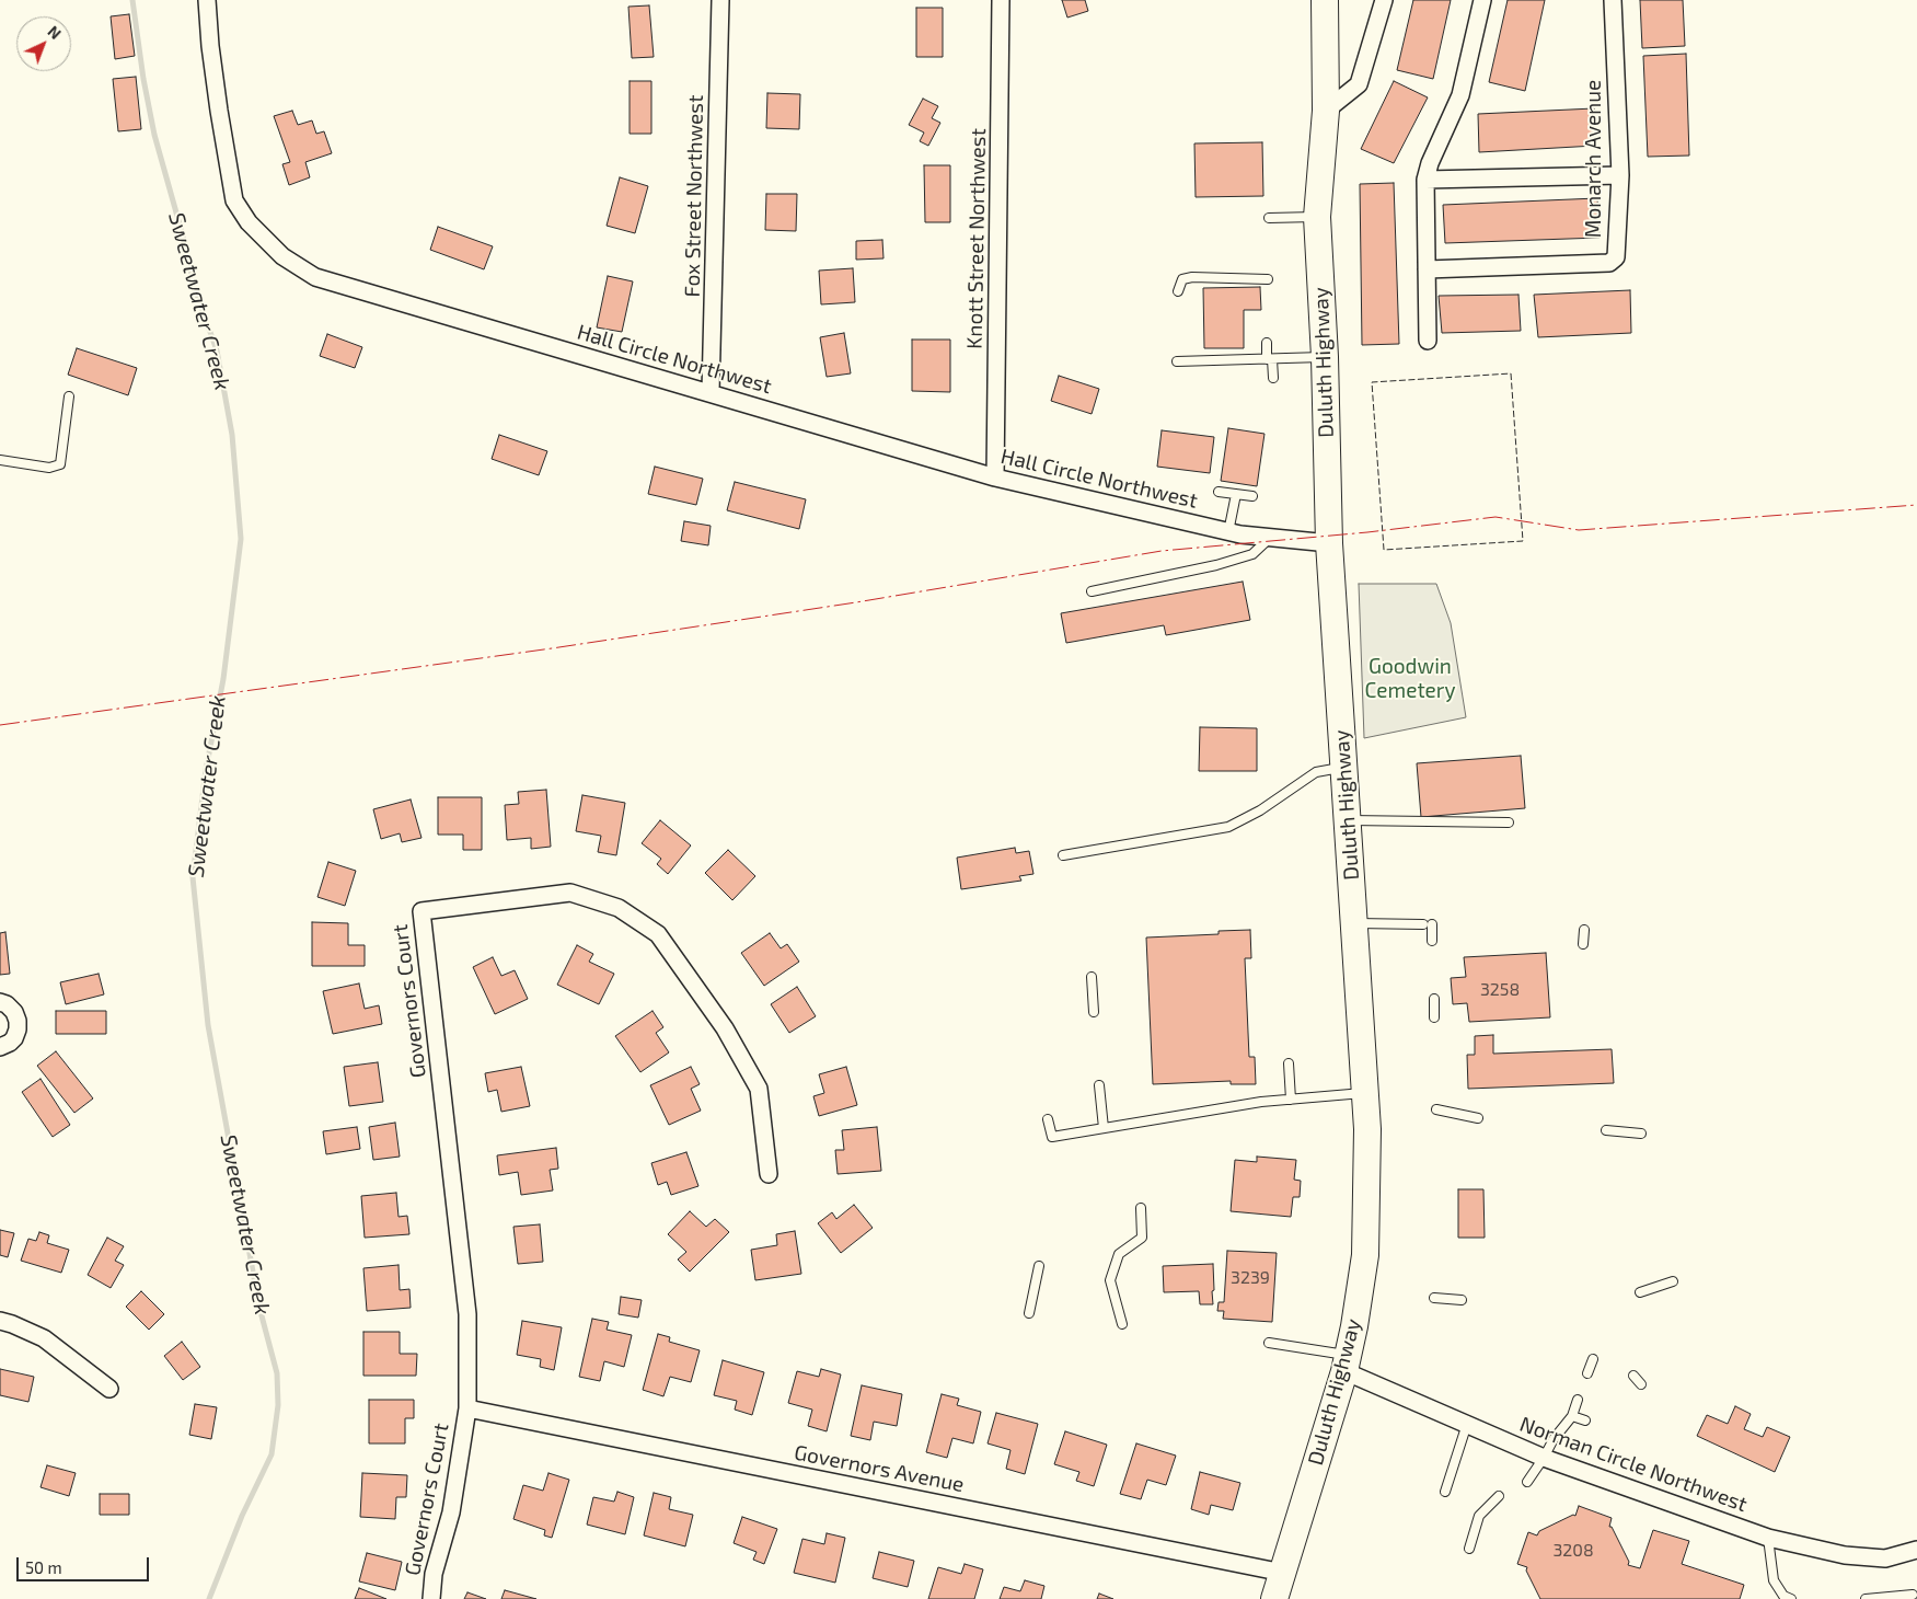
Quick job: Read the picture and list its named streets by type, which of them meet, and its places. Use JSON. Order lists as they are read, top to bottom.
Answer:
{
  "streets": {
    "main road": ["Duluth Highway"],
    "street": [
      "Monarch Avenue",
      "Fox Street Northwest",
      "Knott Street Northwest",
      "Hall Circle Northwest",
      "Governors Court",
      "Norman Circle Northwest",
      "Governors Avenue"
    ]
  },
  "crossings": [
    ["Fox Street Northwest", "Hall Circle Northwest"],
    ["Knott Street Northwest", "Hall Circle Northwest"],
    ["Hall Circle Northwest", "Duluth Highway"],
    ["Duluth Highway", "Norman Circle Northwest"],
    ["Duluth Highway", "Governors Avenue"],
    ["Governors Court", "Governors Avenue"]
  ],
  "water": ["Sweetwater Creek"],
  "parks": ["Goodwin Cemetery"],
  "house_numbers": ["3258", "3239", "3208"],
  "scale_bar": "50 m",
  "north": "top right"
}
